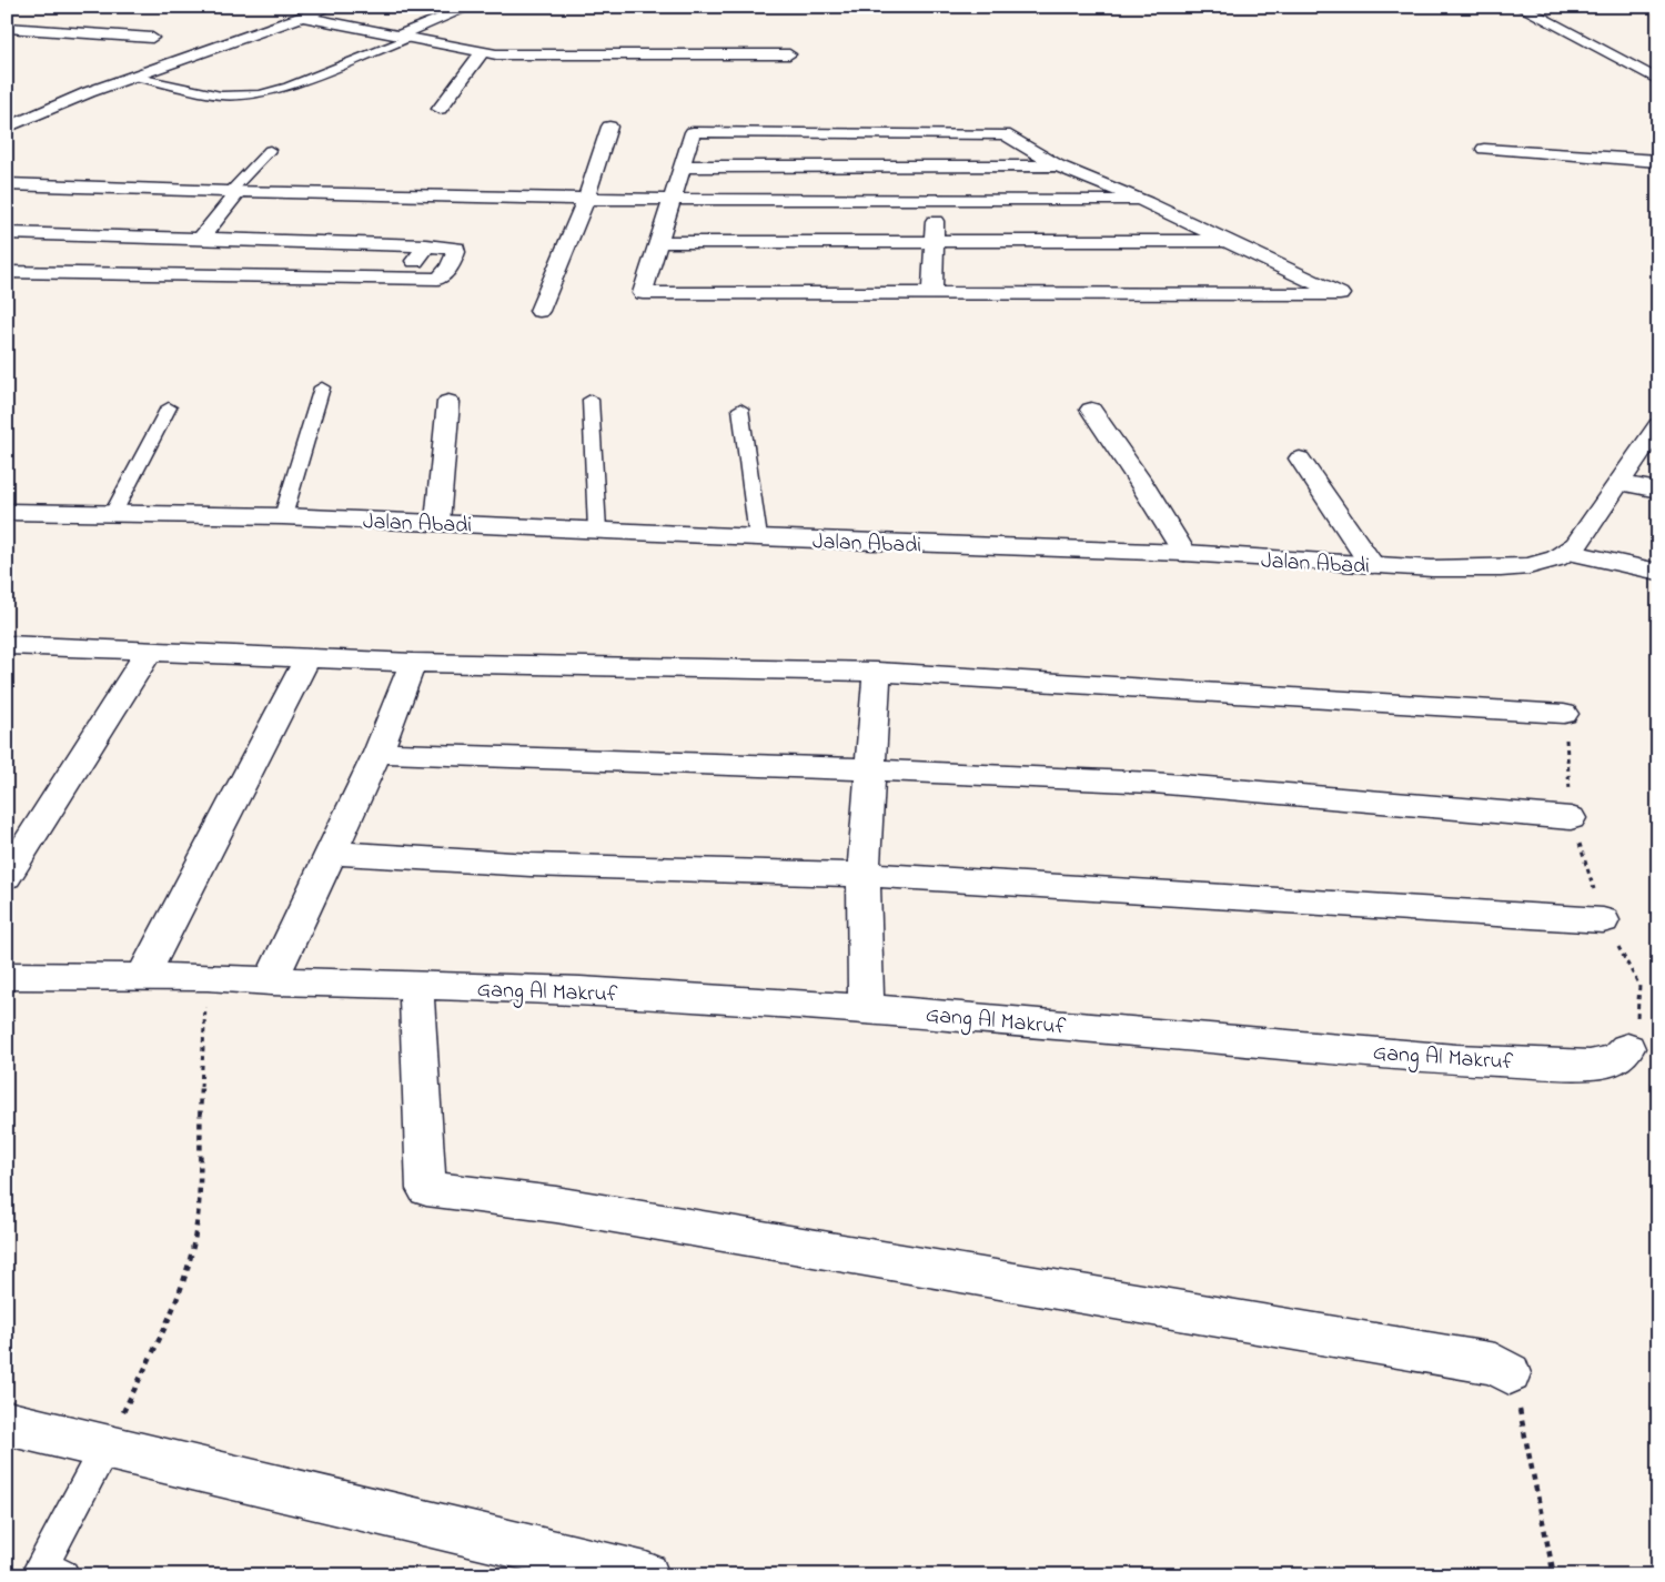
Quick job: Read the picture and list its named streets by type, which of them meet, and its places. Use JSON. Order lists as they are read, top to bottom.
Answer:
{
  "streets": {
    "street": ["Jalan Abadi", "Gang Al Makruf"]
  }
}
